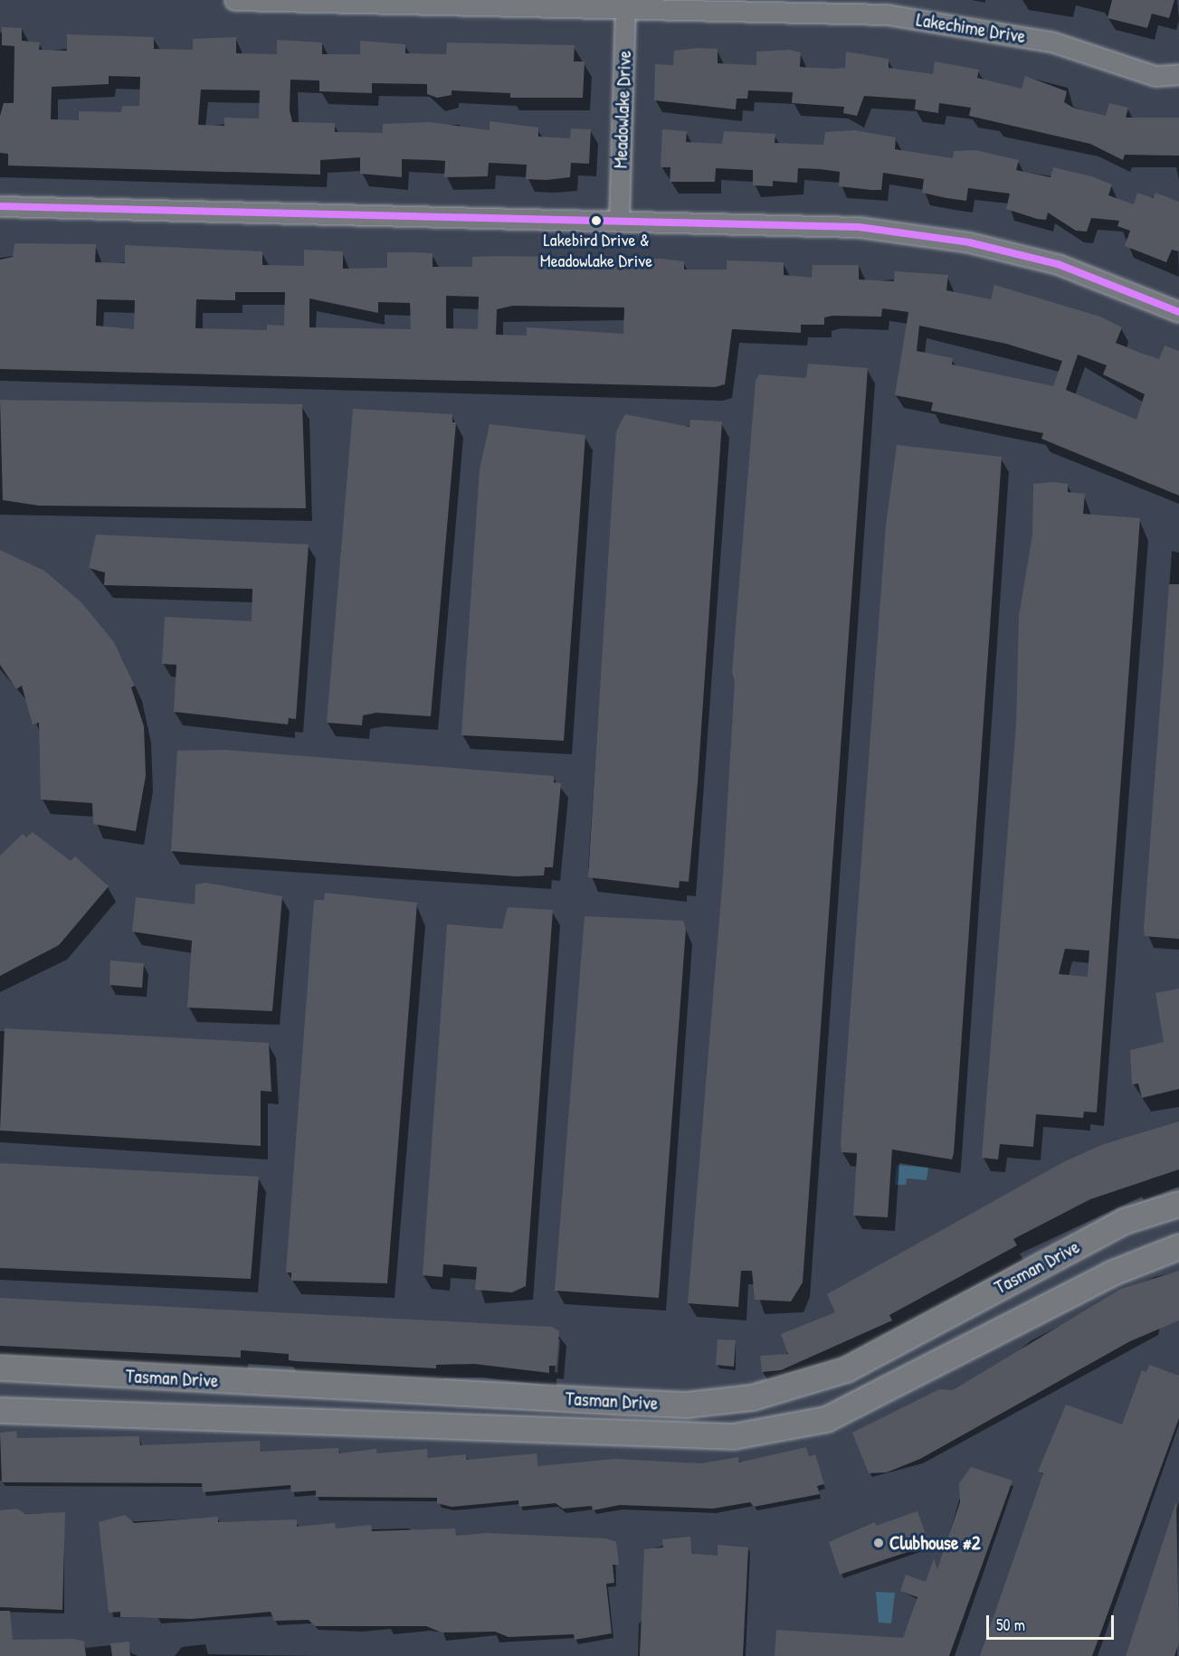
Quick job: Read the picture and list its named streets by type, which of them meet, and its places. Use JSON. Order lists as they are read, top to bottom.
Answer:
{
  "streets": {
    "street": ["Lakechime Drive", "Meadowlake Drive", "Tasman Drive"]
  },
  "crossings": [
    ["Lakechime Drive", "Meadowlake Drive"]
  ],
  "places": ["Lakebird Drive & Meadowlake Drive", "Clubhouse #2"],
  "scale_bar": "50 m"
}
